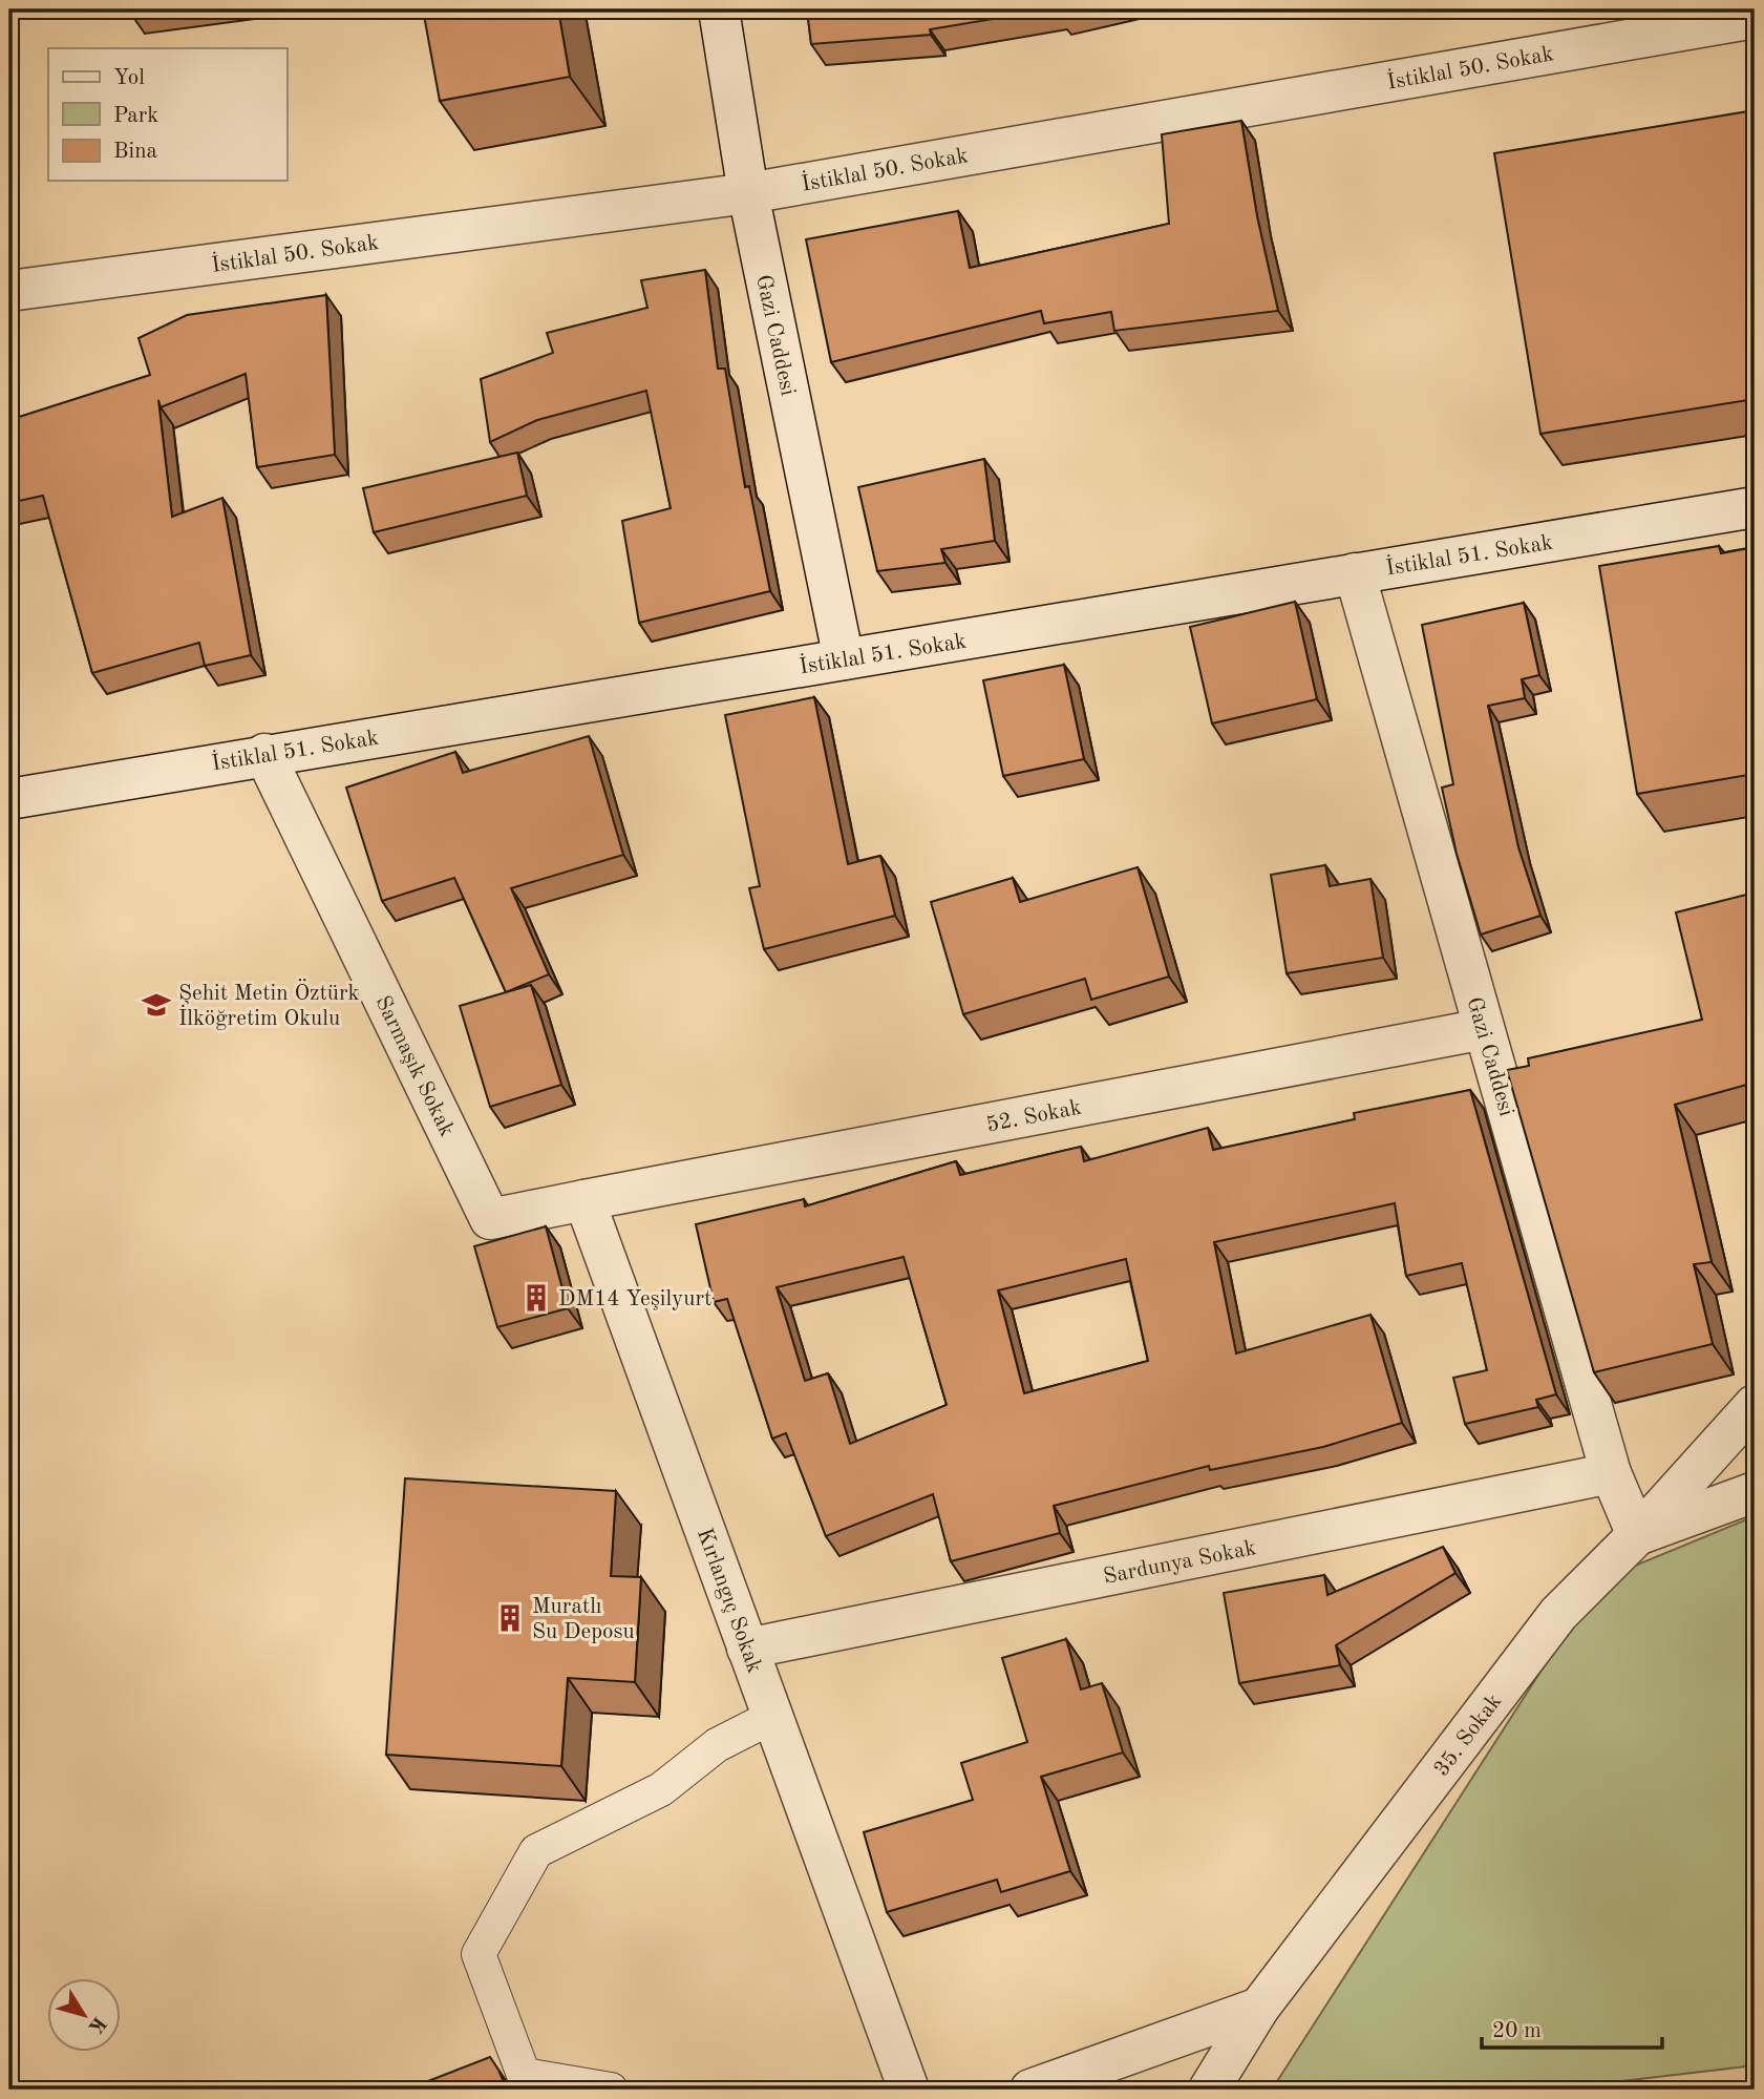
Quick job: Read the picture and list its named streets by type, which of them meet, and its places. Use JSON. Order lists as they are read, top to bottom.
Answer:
{
  "streets": {
    "street": [
      "İstiklal 50. Sokak",
      "Gazi Caddesi",
      "İstiklal 51. Sokak",
      "Sarmaşık Sokak",
      "52. Sokak",
      "Sardunya Sokak",
      "Kırlangıç Sokak",
      "35. Sokak"
    ]
  },
  "crossings": [
    ["İstiklal 50. Sokak", "Gazi Caddesi"],
    ["Gazi Caddesi", "İstiklal 51. Sokak"],
    ["Gazi Caddesi", "52. Sokak"],
    ["Gazi Caddesi", "Sardunya Sokak"],
    ["Gazi Caddesi", "35. Sokak"],
    ["İstiklal 51. Sokak", "Sarmaşık Sokak"],
    ["Sarmaşık Sokak", "52. Sokak"],
    ["Sarmaşık Sokak", "Kırlangıç Sokak"],
    ["52. Sokak", "Kırlangıç Sokak"],
    ["Sardunya Sokak", "Kırlangıç Sokak"]
  ],
  "places": {
    "school or university": ["Şehit Metin Öztürk İlköğretim Okulu"],
    "building": ["DM14 Yeşilyurt", "Muratlı Su Deposu"]
  },
  "legend": ["Yol", "Park", "Bina"],
  "scale_bar": "20 m",
  "north": "bottom right"
}
